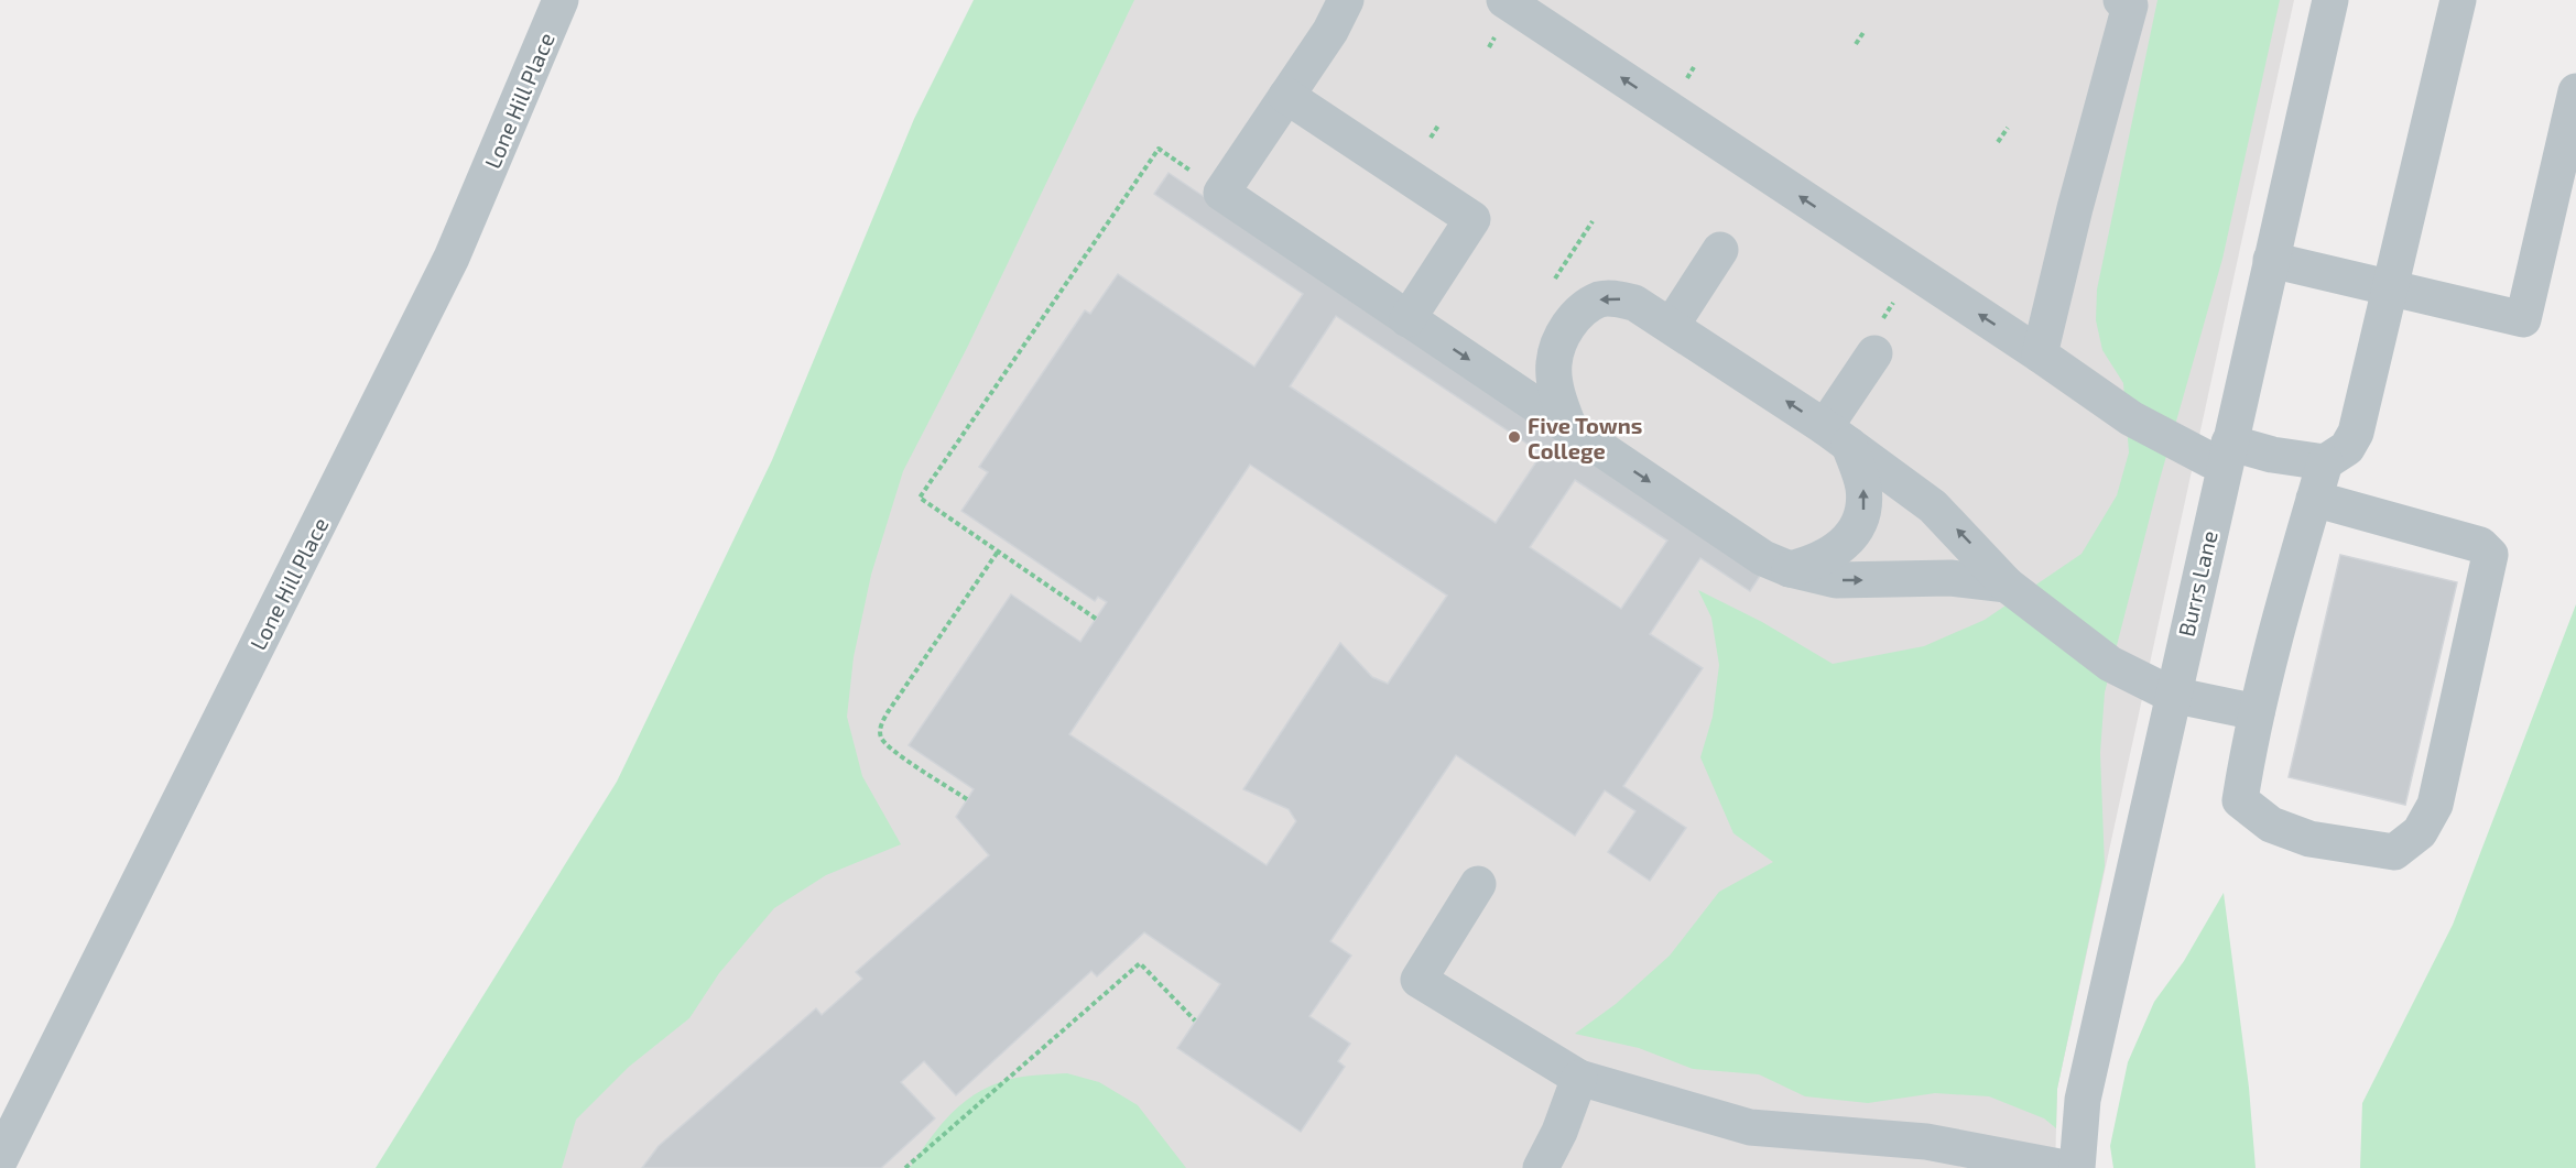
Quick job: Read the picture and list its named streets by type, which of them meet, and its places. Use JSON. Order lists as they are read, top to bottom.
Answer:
{
  "streets": {
    "street": ["Lone Hill Place", "Burrs Lane"]
  },
  "places": ["Five Towns College"]
}
